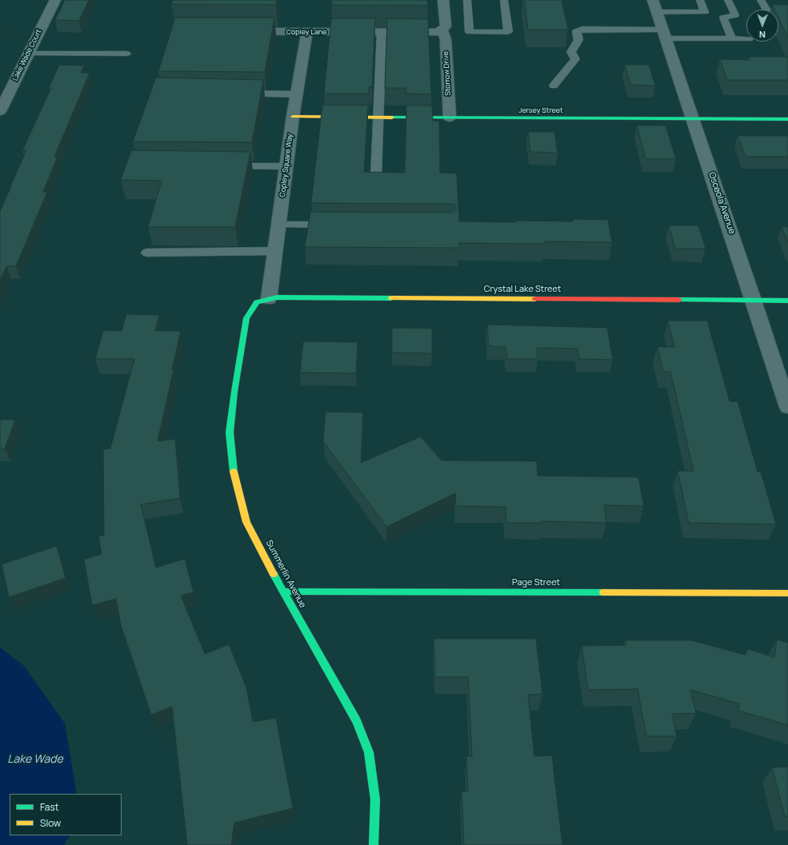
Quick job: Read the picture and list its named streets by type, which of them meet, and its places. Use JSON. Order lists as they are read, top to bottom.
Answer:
{
  "streets": {
    "street": [
      "Copley Lane",
      "Lake Wade Court",
      "Storrow Drive",
      "Jersey Street",
      "Copley Square Way",
      "Osceola Avenue",
      "Crystal Lake Street",
      "Summerlin Avenue",
      "Page Street"
    ]
  },
  "crossings": [
    ["Copley Lane", "Storrow Drive"],
    ["Copley Lane", "Copley Square Way"],
    ["Storrow Drive", "Jersey Street"],
    ["Jersey Street", "Copley Square Way"],
    ["Jersey Street", "Osceola Avenue"],
    ["Copley Square Way", "Crystal Lake Street"],
    ["Copley Square Way", "Summerlin Avenue"],
    ["Osceola Avenue", "Crystal Lake Street"],
    ["Crystal Lake Street", "Summerlin Avenue"],
    ["Summerlin Avenue", "Page Street"]
  ],
  "water": ["Lake Wade"],
  "legend": ["Fast", "Slow"],
  "north": "bottom"
}
